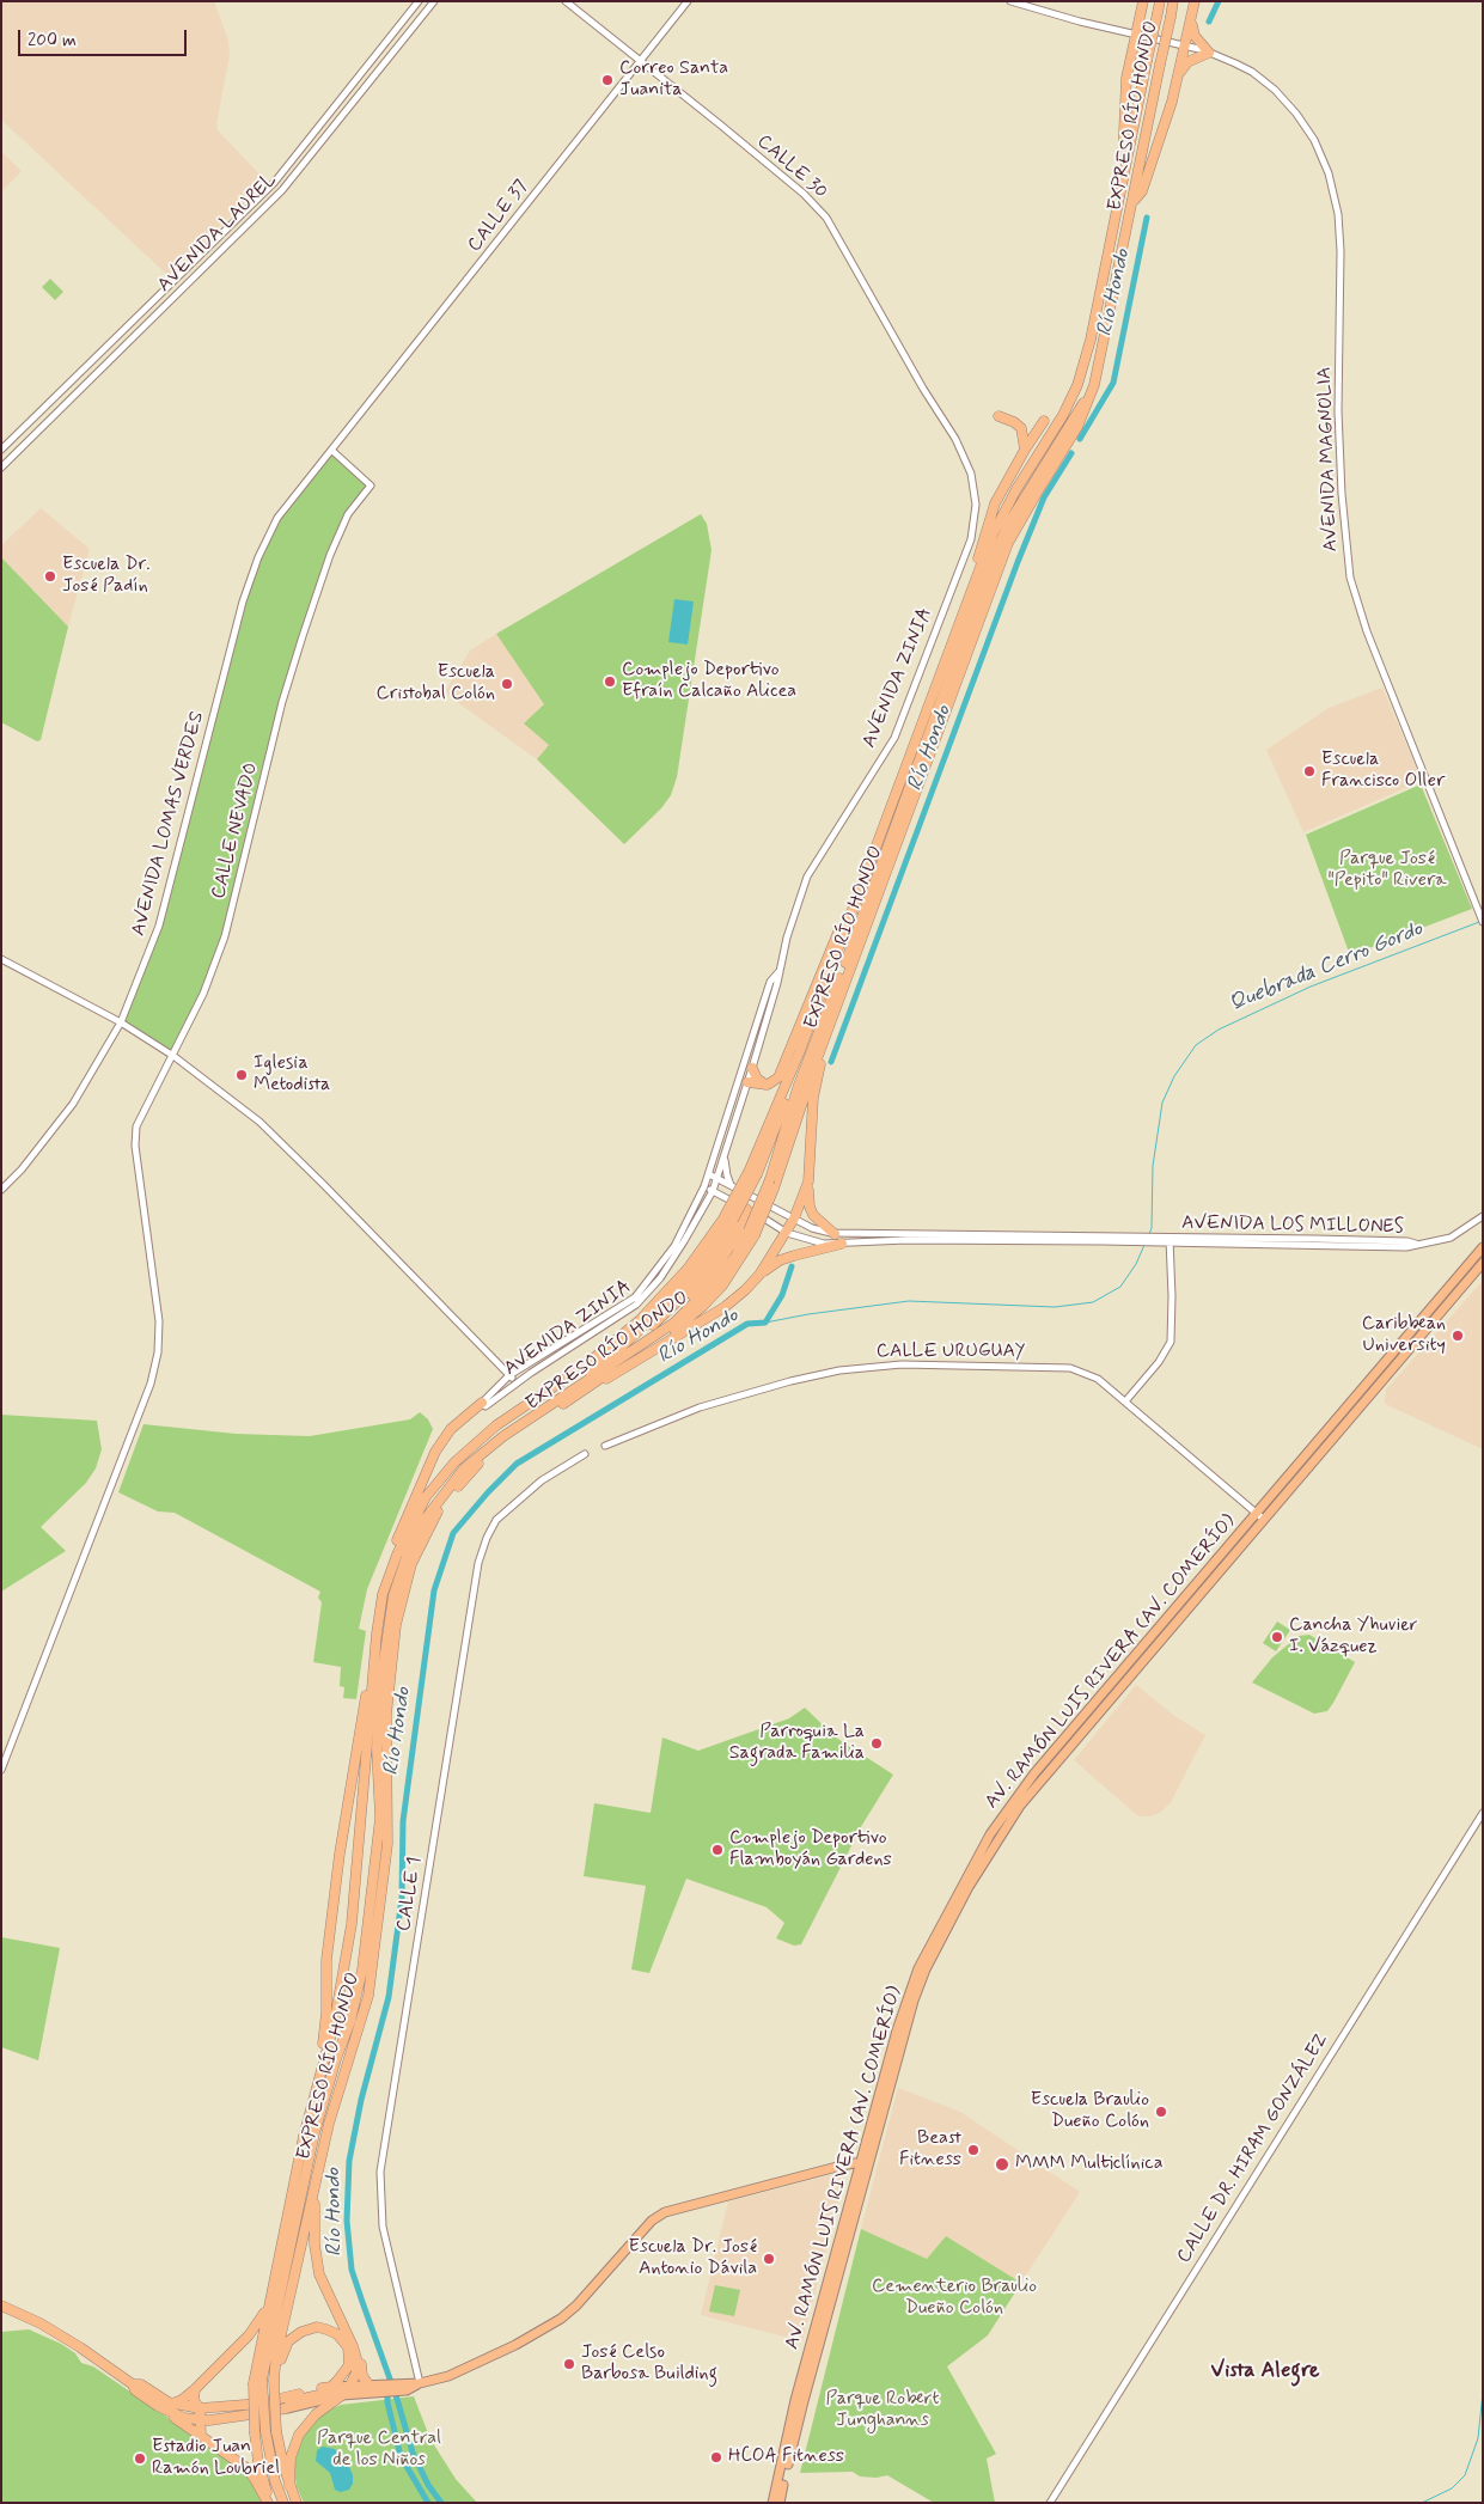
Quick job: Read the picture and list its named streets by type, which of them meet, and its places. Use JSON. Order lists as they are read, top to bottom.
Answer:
{
  "streets": {
    "highway": ["EXPRESO RÍO HONDO"],
    "main road": ["AV. RAMÓN LUIS RIVERA (AV. COMERÍO)"],
    "street": [
      "CALLE 30",
      "CALLE 37",
      "AVENIDA LAUREL",
      "AVENIDA MAGNOLIA",
      "AVENIDA ZINIA",
      "AVENIDA LOMAS VERDES",
      "CALLE NEVADO",
      "AVENIDA LOS MILLONES",
      "CALLE URUGUAY",
      "CALLE 1",
      "CALLE DR. HIRAM GONZÁLEZ"
    ]
  },
  "crossings": [
    ["CALLE 30", "CALLE 37"],
    ["CALLE 30", "AVENIDA ZINIA"],
    ["CALLE 37", "AVENIDA LOMAS VERDES"],
    ["CALLE 37", "CALLE NEVADO"],
    ["AVENIDA ZINIA", "AVENIDA LOS MILLONES"],
    ["AVENIDA LOMAS VERDES", "CALLE NEVADO"],
    ["CALLE URUGUAY", "AV. RAMÓN LUIS RIVERA (AV. COMERÍO)"]
  ],
  "districts": ["Vista Alegre"],
  "water": ["Río Hondo", "Quebrada Cerro Gordo"],
  "parks": [
    "Parque José \"Pepito\" Rivera",
    "Cementerio Braulio Dueño Colón",
    "Parque Robert Junghanns",
    "Parque Central de los Niños"
  ],
  "places": [
    "Correo Santa Juanita",
    "Escuela Dr. José Padín",
    "Complejo Deportivo Efraín Calcaño Alicea",
    "Escuela Cristobal Colón",
    "Escuela Francisco Oller",
    "Iglesia Metodista",
    "Caribbean University",
    "Cancha Yhuvier I. Vázquez",
    "Parroquia La Sagrada Familia",
    "Complejo Deportivo Flamboyán Gardens",
    "Escuela Braulio Dueño Colón",
    "Beast Fitness",
    "MMM Multiclínica",
    "Escuela Dr. José Antonio Dávila",
    "José Celso Barbosa Building",
    "HCOA Fitness",
    "Estadio Juan Ramón Loubriel"
  ],
  "scale_bar": "200 m"
}
